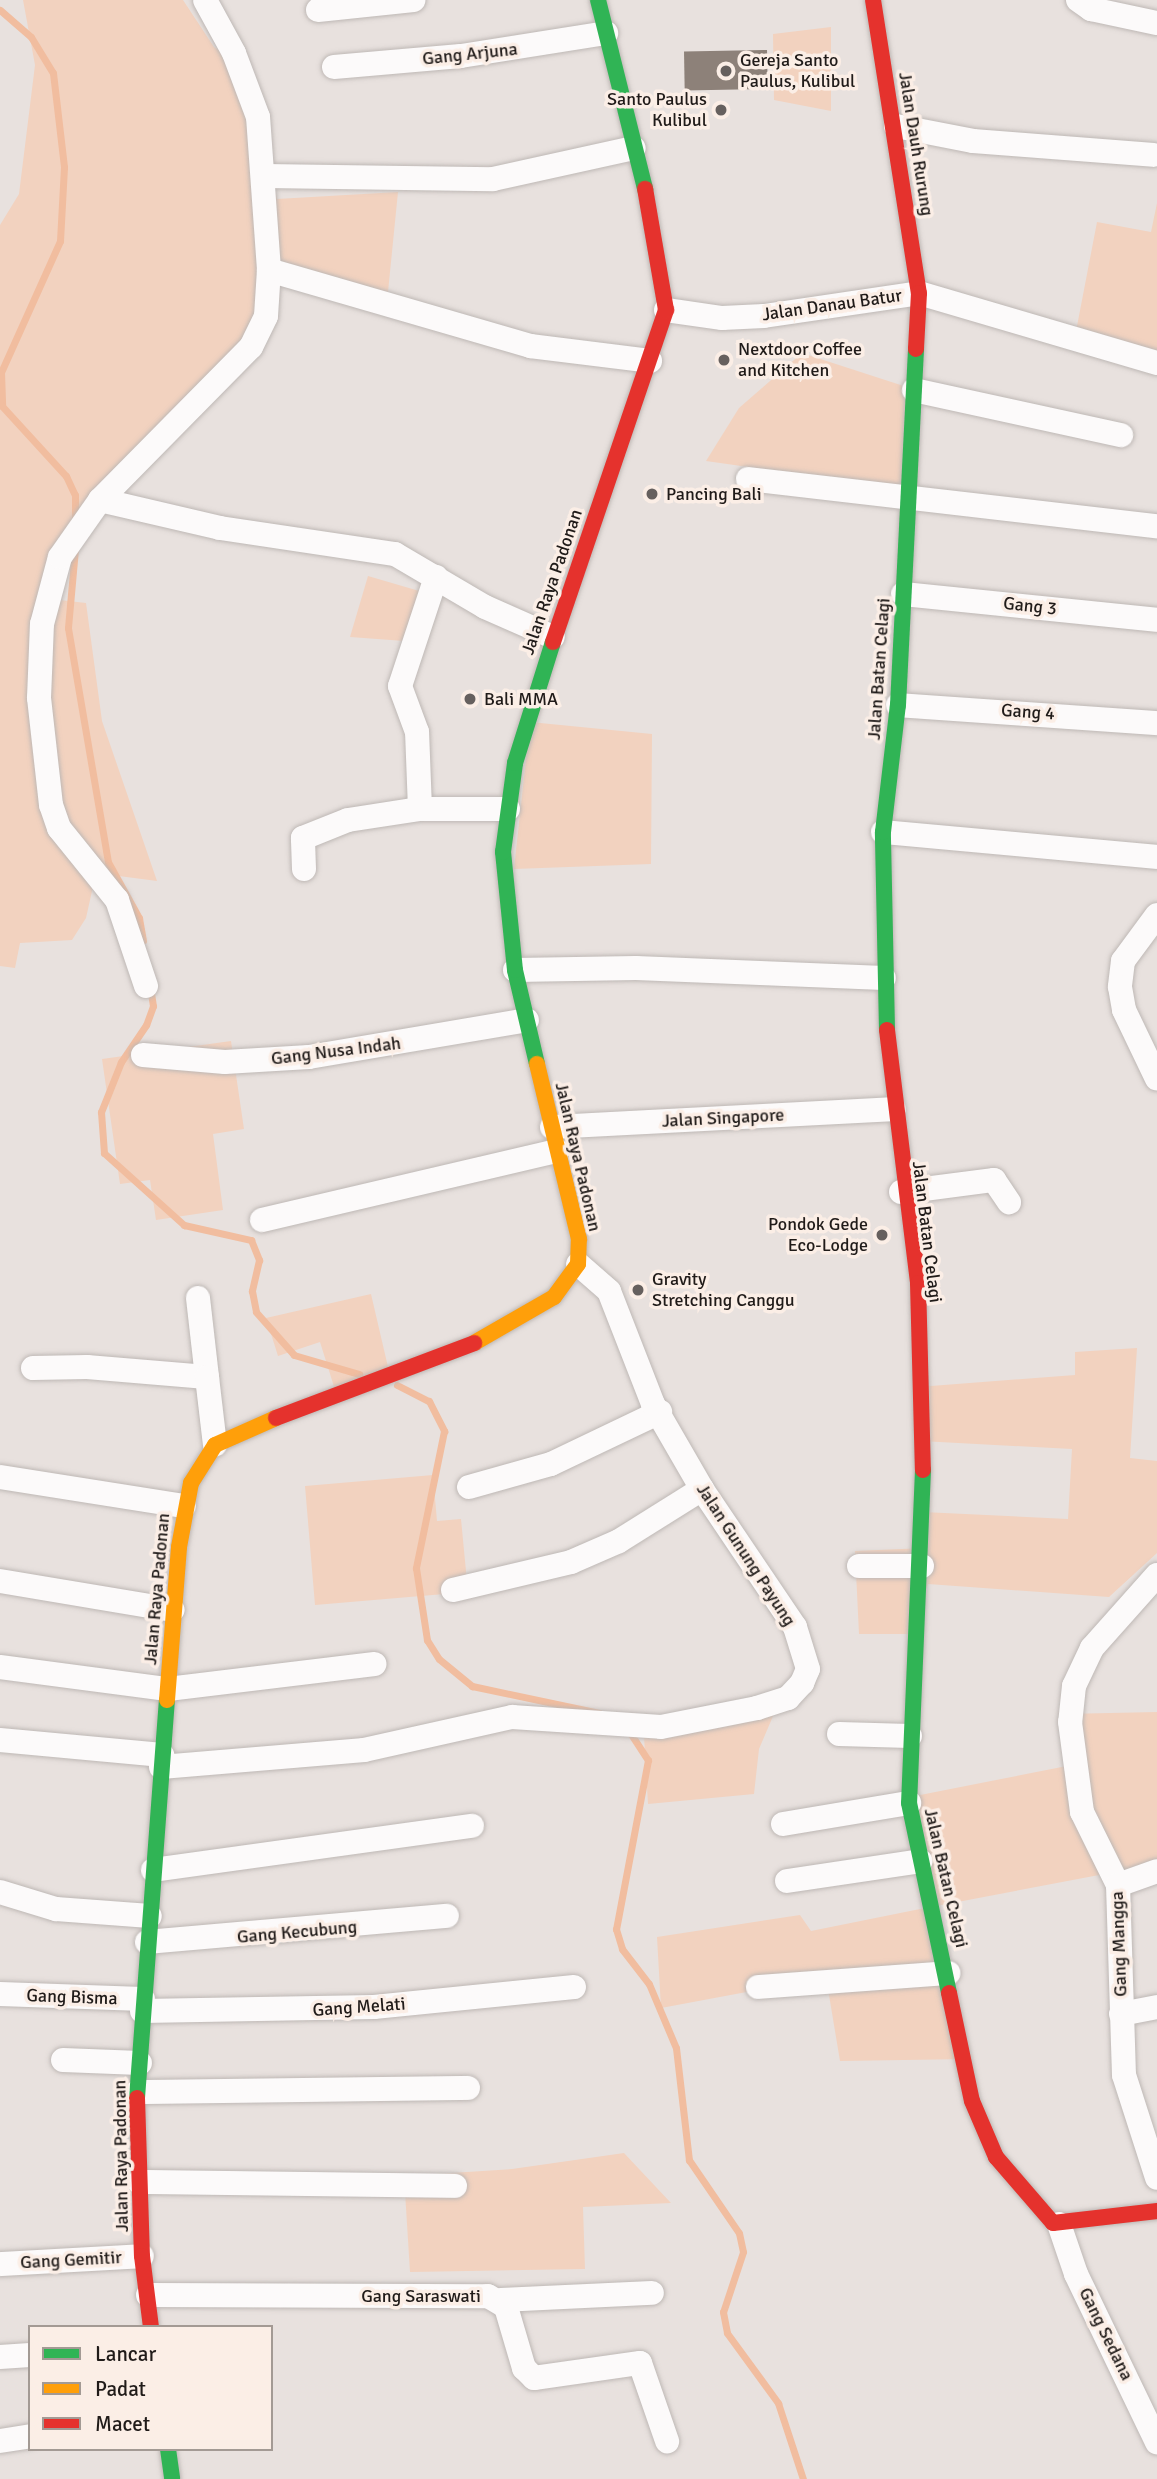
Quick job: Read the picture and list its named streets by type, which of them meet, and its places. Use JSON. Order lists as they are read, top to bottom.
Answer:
{
  "streets": {
    "main road": ["Jalan Dauh Rurung", "Jalan Raya Padonan", "Jalan Batan Celagi"],
    "street": [
      "Gang Arjuna",
      "Jalan Danau Batur",
      "Gang 3",
      "Gang 4",
      "Gang Nusa Indah",
      "Jalan Singapore",
      "Jalan Gunung Payung",
      "Gang Kecubung",
      "Gang Mangga",
      "Gang Bisma",
      "Gang Melati",
      "Gang Gemitir",
      "Gang Saraswati",
      "Gang Sedana"
    ]
  },
  "crossings": [
    ["Gang Arjuna", "Jalan Raya Padonan"],
    ["Jalan Dauh Rurung", "Jalan Danau Batur"],
    ["Jalan Dauh Rurung", "Jalan Batan Celagi"],
    ["Jalan Danau Batur", "Jalan Raya Padonan"],
    ["Jalan Danau Batur", "Jalan Batan Celagi"],
    ["Jalan Raya Padonan", "Gang Nusa Indah"],
    ["Jalan Raya Padonan", "Jalan Singapore"],
    ["Jalan Raya Padonan", "Jalan Gunung Payung"],
    ["Jalan Raya Padonan", "Gang Kecubung"],
    ["Jalan Raya Padonan", "Gang Bisma"],
    ["Jalan Raya Padonan", "Gang Melati"],
    ["Jalan Raya Padonan", "Gang Gemitir"],
    ["Jalan Raya Padonan", "Gang Saraswati"],
    ["Gang 3", "Jalan Batan Celagi"],
    ["Jalan Batan Celagi", "Gang 4"],
    ["Jalan Batan Celagi", "Jalan Singapore"],
    ["Jalan Batan Celagi", "Gang Sedana"],
    ["Gang Bisma", "Gang Melati"]
  ],
  "places": [
    "Gereja Santo Paulus, Kulibul",
    "Santo Paulus Kulibul",
    "Nextdoor Coffee and Kitchen",
    "Pancing Bali",
    "Bali MMA",
    "Pondok Gede Eco-Lodge",
    "Gravity Stretching Canggu"
  ],
  "legend": ["Lancar", "Padat", "Macet"]
}
